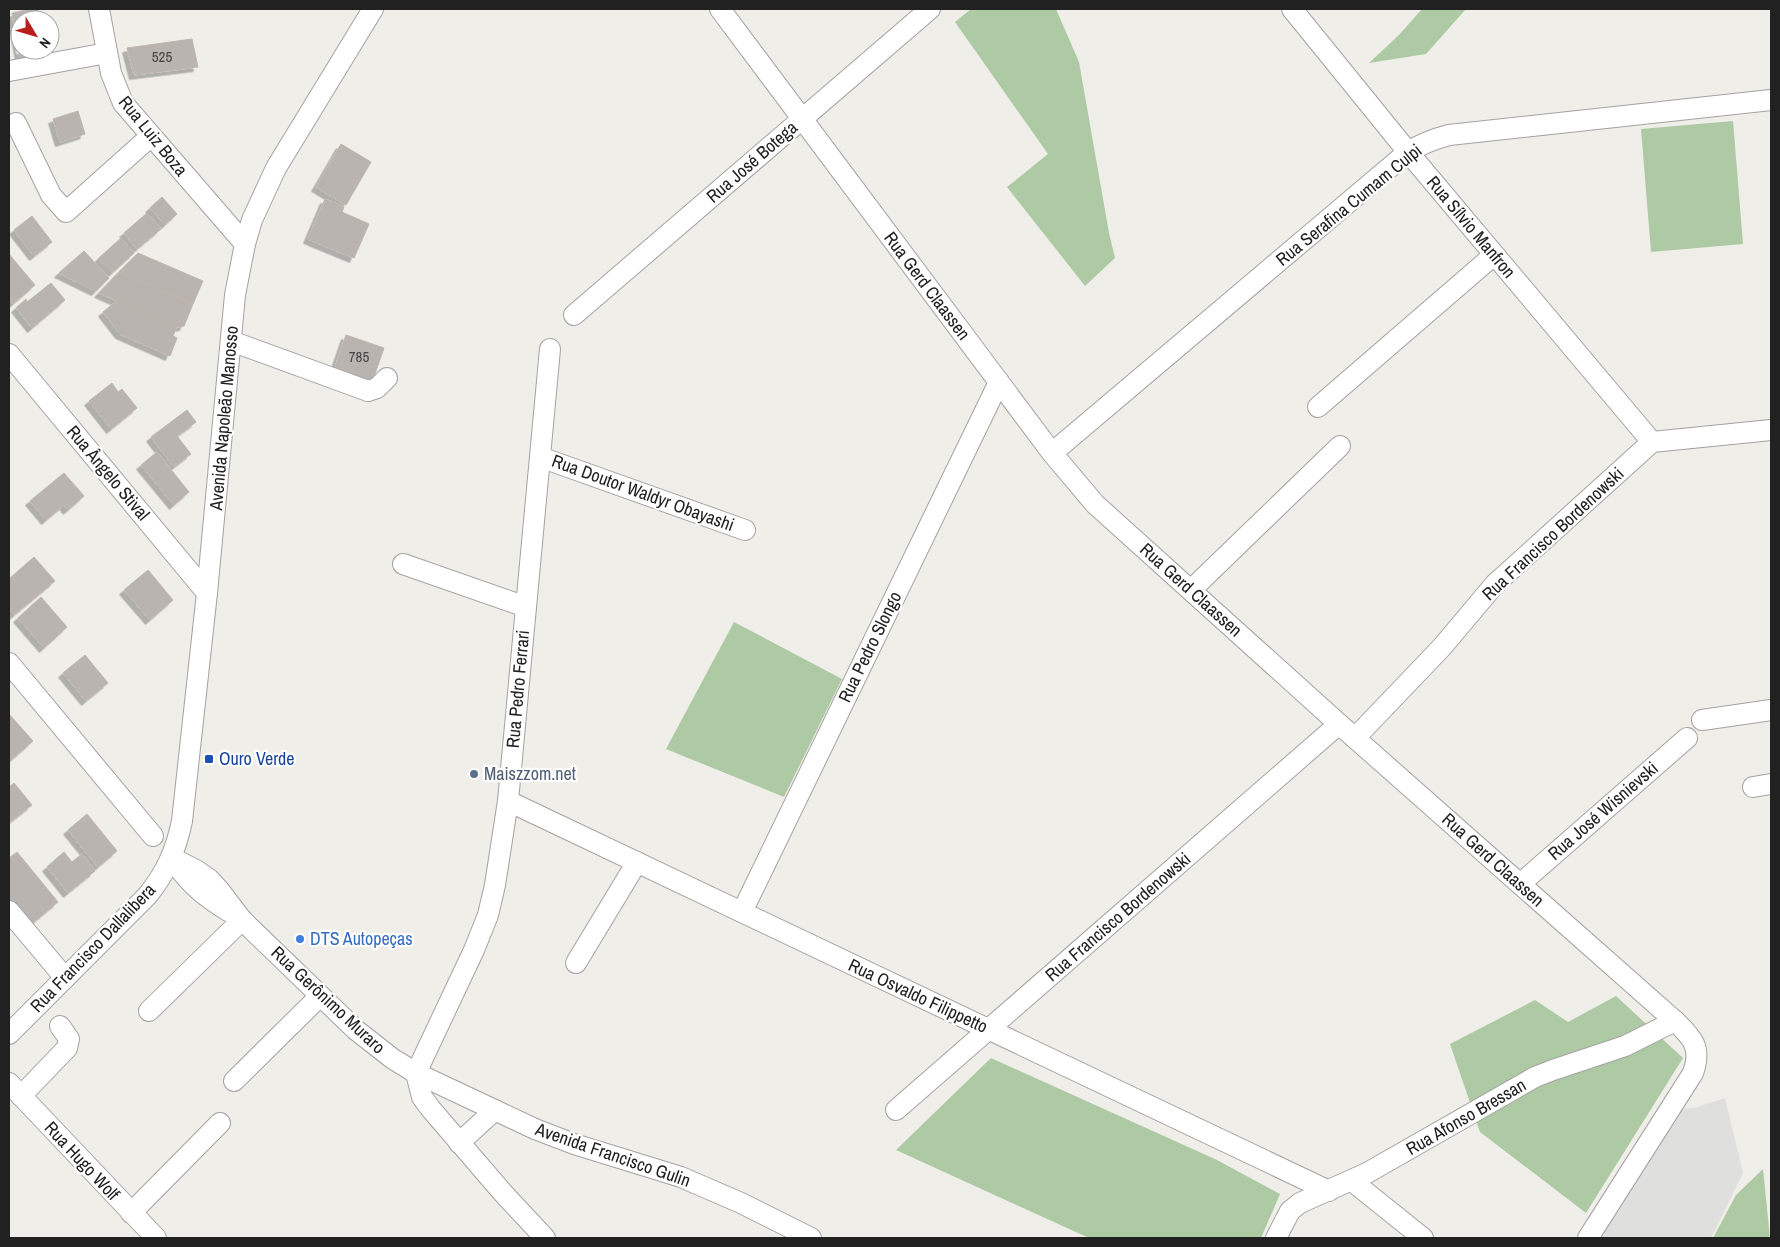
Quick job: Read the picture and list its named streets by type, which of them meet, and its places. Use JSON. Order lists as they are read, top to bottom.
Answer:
{
  "streets": {
    "street": [
      "Rua Luiz Boza",
      "Rua José Botega",
      "Rua Serafina Cumam Culpi",
      "Rua Sílvio Manfron",
      "Rua Gerd Claassen",
      "Avenida Napoleão Manosso",
      "Rua Ângelo Stival",
      "Rua Doutor Waldyr Obayashi",
      "Rua Francisco Bordenowski",
      "Rua Pedro Slongo",
      "Rua Pedro Ferrari",
      "Rua José Wisnievski",
      "Rua Francisco Dallalibera",
      "Rua Osvaldo Filippetto",
      "Rua Gerônimo Muraro",
      "Rua Afonso Bressan",
      "Avenida Francisco Gulin",
      "Rua Hugo Wolf"
    ]
  },
  "crossings": [
    ["Rua Luiz Boza", "Avenida Napoleão Manosso"],
    ["Rua José Botega", "Rua Gerd Claassen"],
    ["Rua Serafina Cumam Culpi", "Rua Sílvio Manfron"],
    ["Rua Serafina Cumam Culpi", "Rua Gerd Claassen"],
    ["Rua Sílvio Manfron", "Rua Francisco Bordenowski"],
    ["Rua Gerd Claassen", "Rua Francisco Bordenowski"],
    ["Rua Gerd Claassen", "Rua Pedro Slongo"],
    ["Rua Gerd Claassen", "Rua José Wisnievski"],
    ["Rua Gerd Claassen", "Rua Afonso Bressan"],
    ["Avenida Napoleão Manosso", "Rua Ângelo Stival"],
    ["Avenida Napoleão Manosso", "Rua Francisco Dallalibera"],
    ["Avenida Napoleão Manosso", "Rua Gerônimo Muraro"],
    ["Rua Doutor Waldyr Obayashi", "Rua Pedro Ferrari"],
    ["Rua Francisco Bordenowski", "Rua Osvaldo Filippetto"],
    ["Rua Pedro Slongo", "Rua Osvaldo Filippetto"],
    ["Rua Pedro Ferrari", "Rua Osvaldo Filippetto"],
    ["Rua Pedro Ferrari", "Rua Gerônimo Muraro"],
    ["Rua Pedro Ferrari", "Avenida Francisco Gulin"],
    ["Rua Francisco Dallalibera", "Rua Gerônimo Muraro"],
    ["Rua Osvaldo Filippetto", "Rua Afonso Bressan"],
    ["Rua Gerônimo Muraro", "Avenida Francisco Gulin"]
  ],
  "places": {
    "transit": ["Ouro Verde"],
    "other": ["Maiszzom.net", "DTS Autopeças"]
  },
  "house_numbers": ["525", "785"],
  "north": "bottom right"
}
